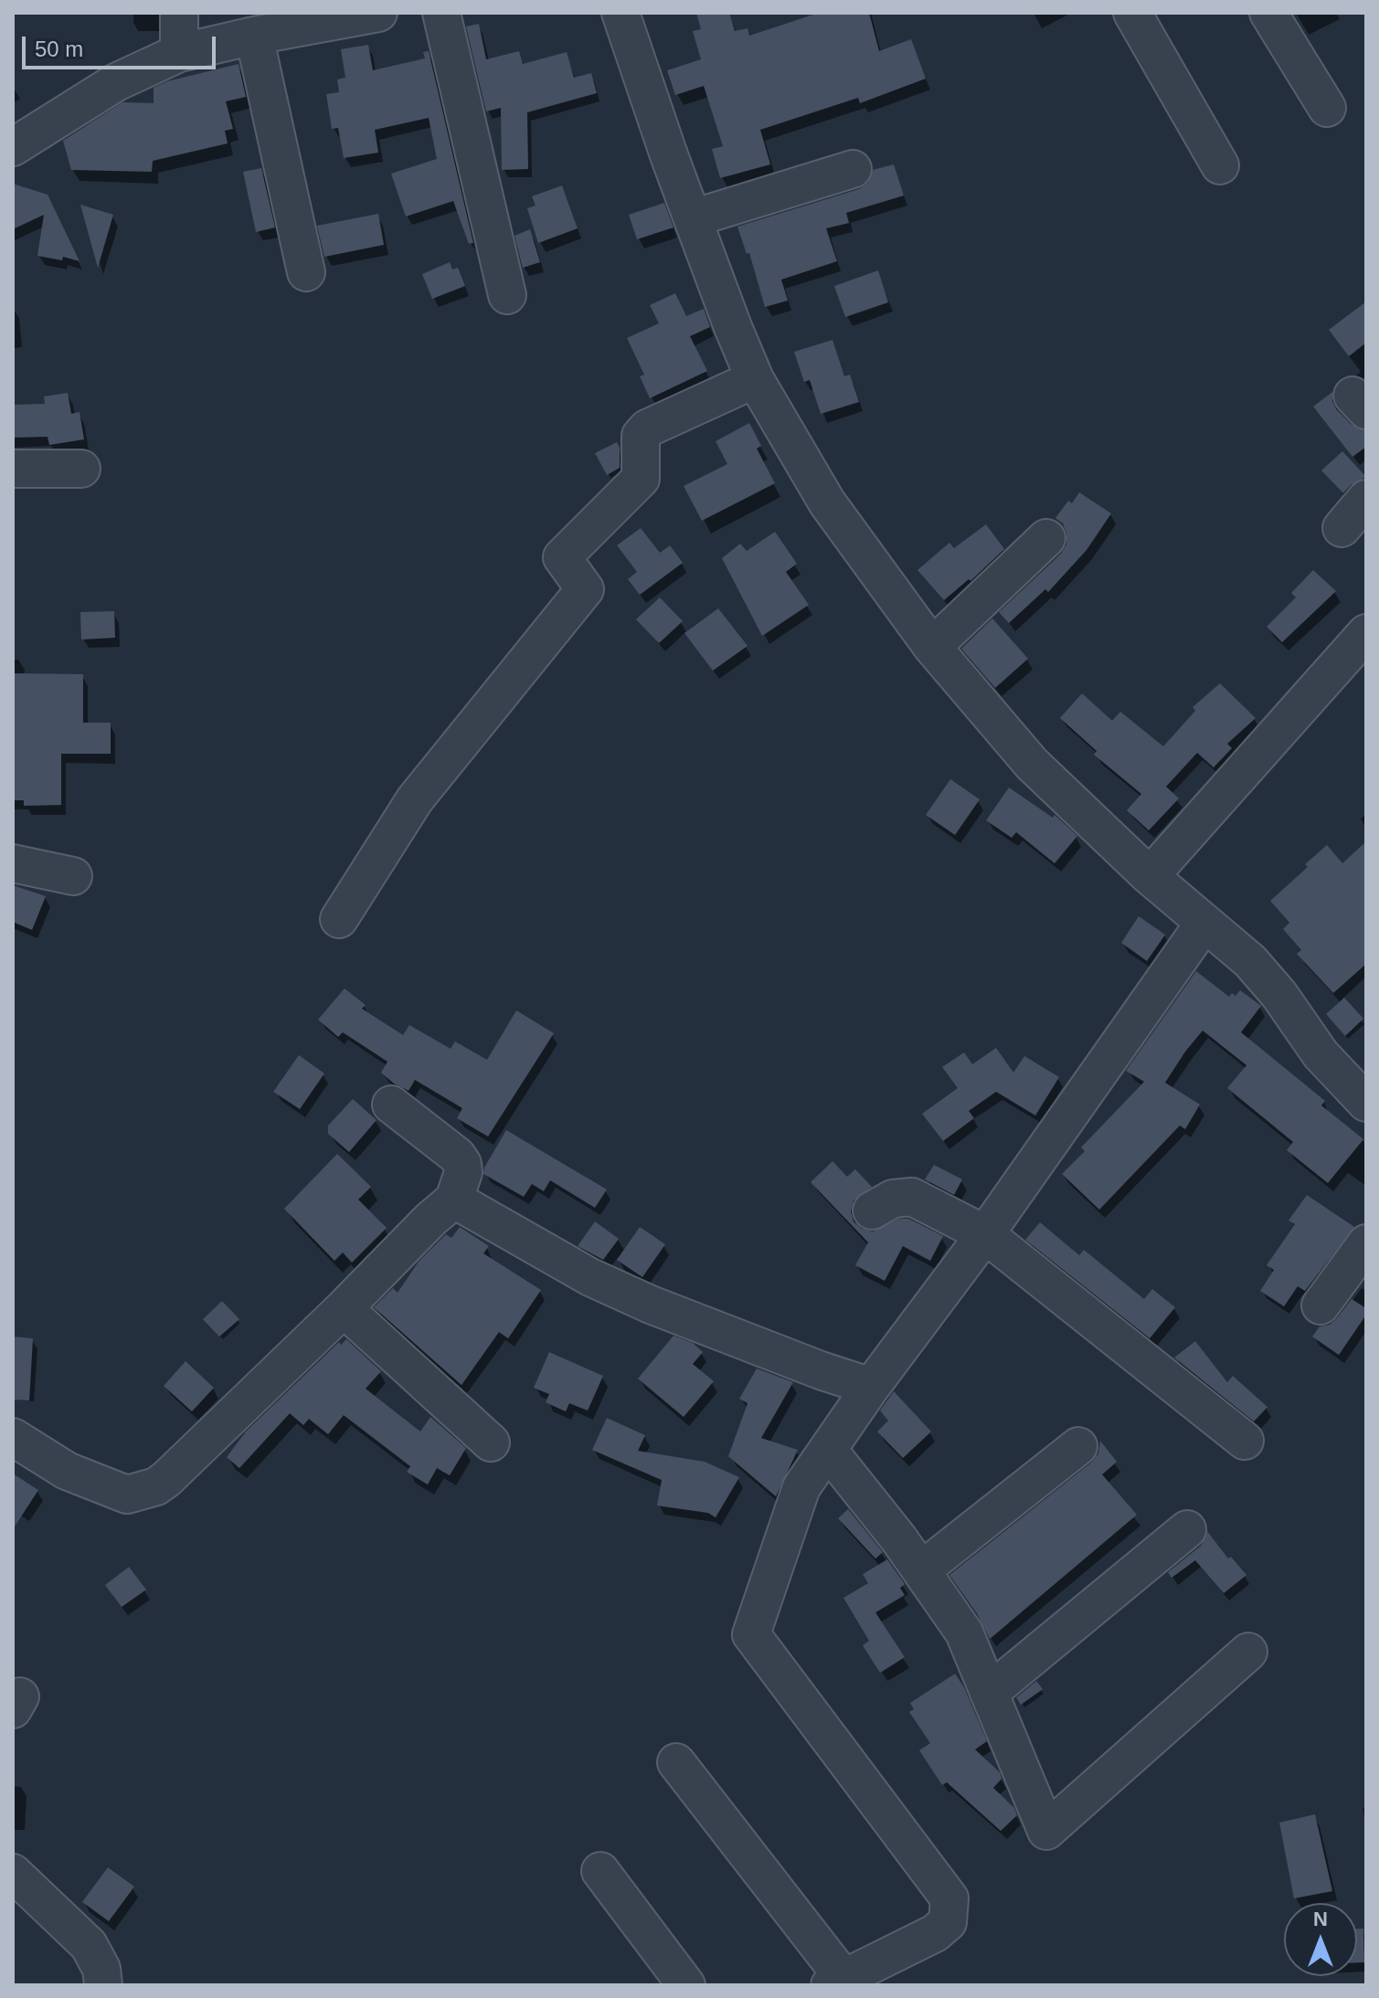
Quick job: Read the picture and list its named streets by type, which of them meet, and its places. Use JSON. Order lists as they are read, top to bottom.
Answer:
{
  "scale_bar": "50 m",
  "north": "top"
}
